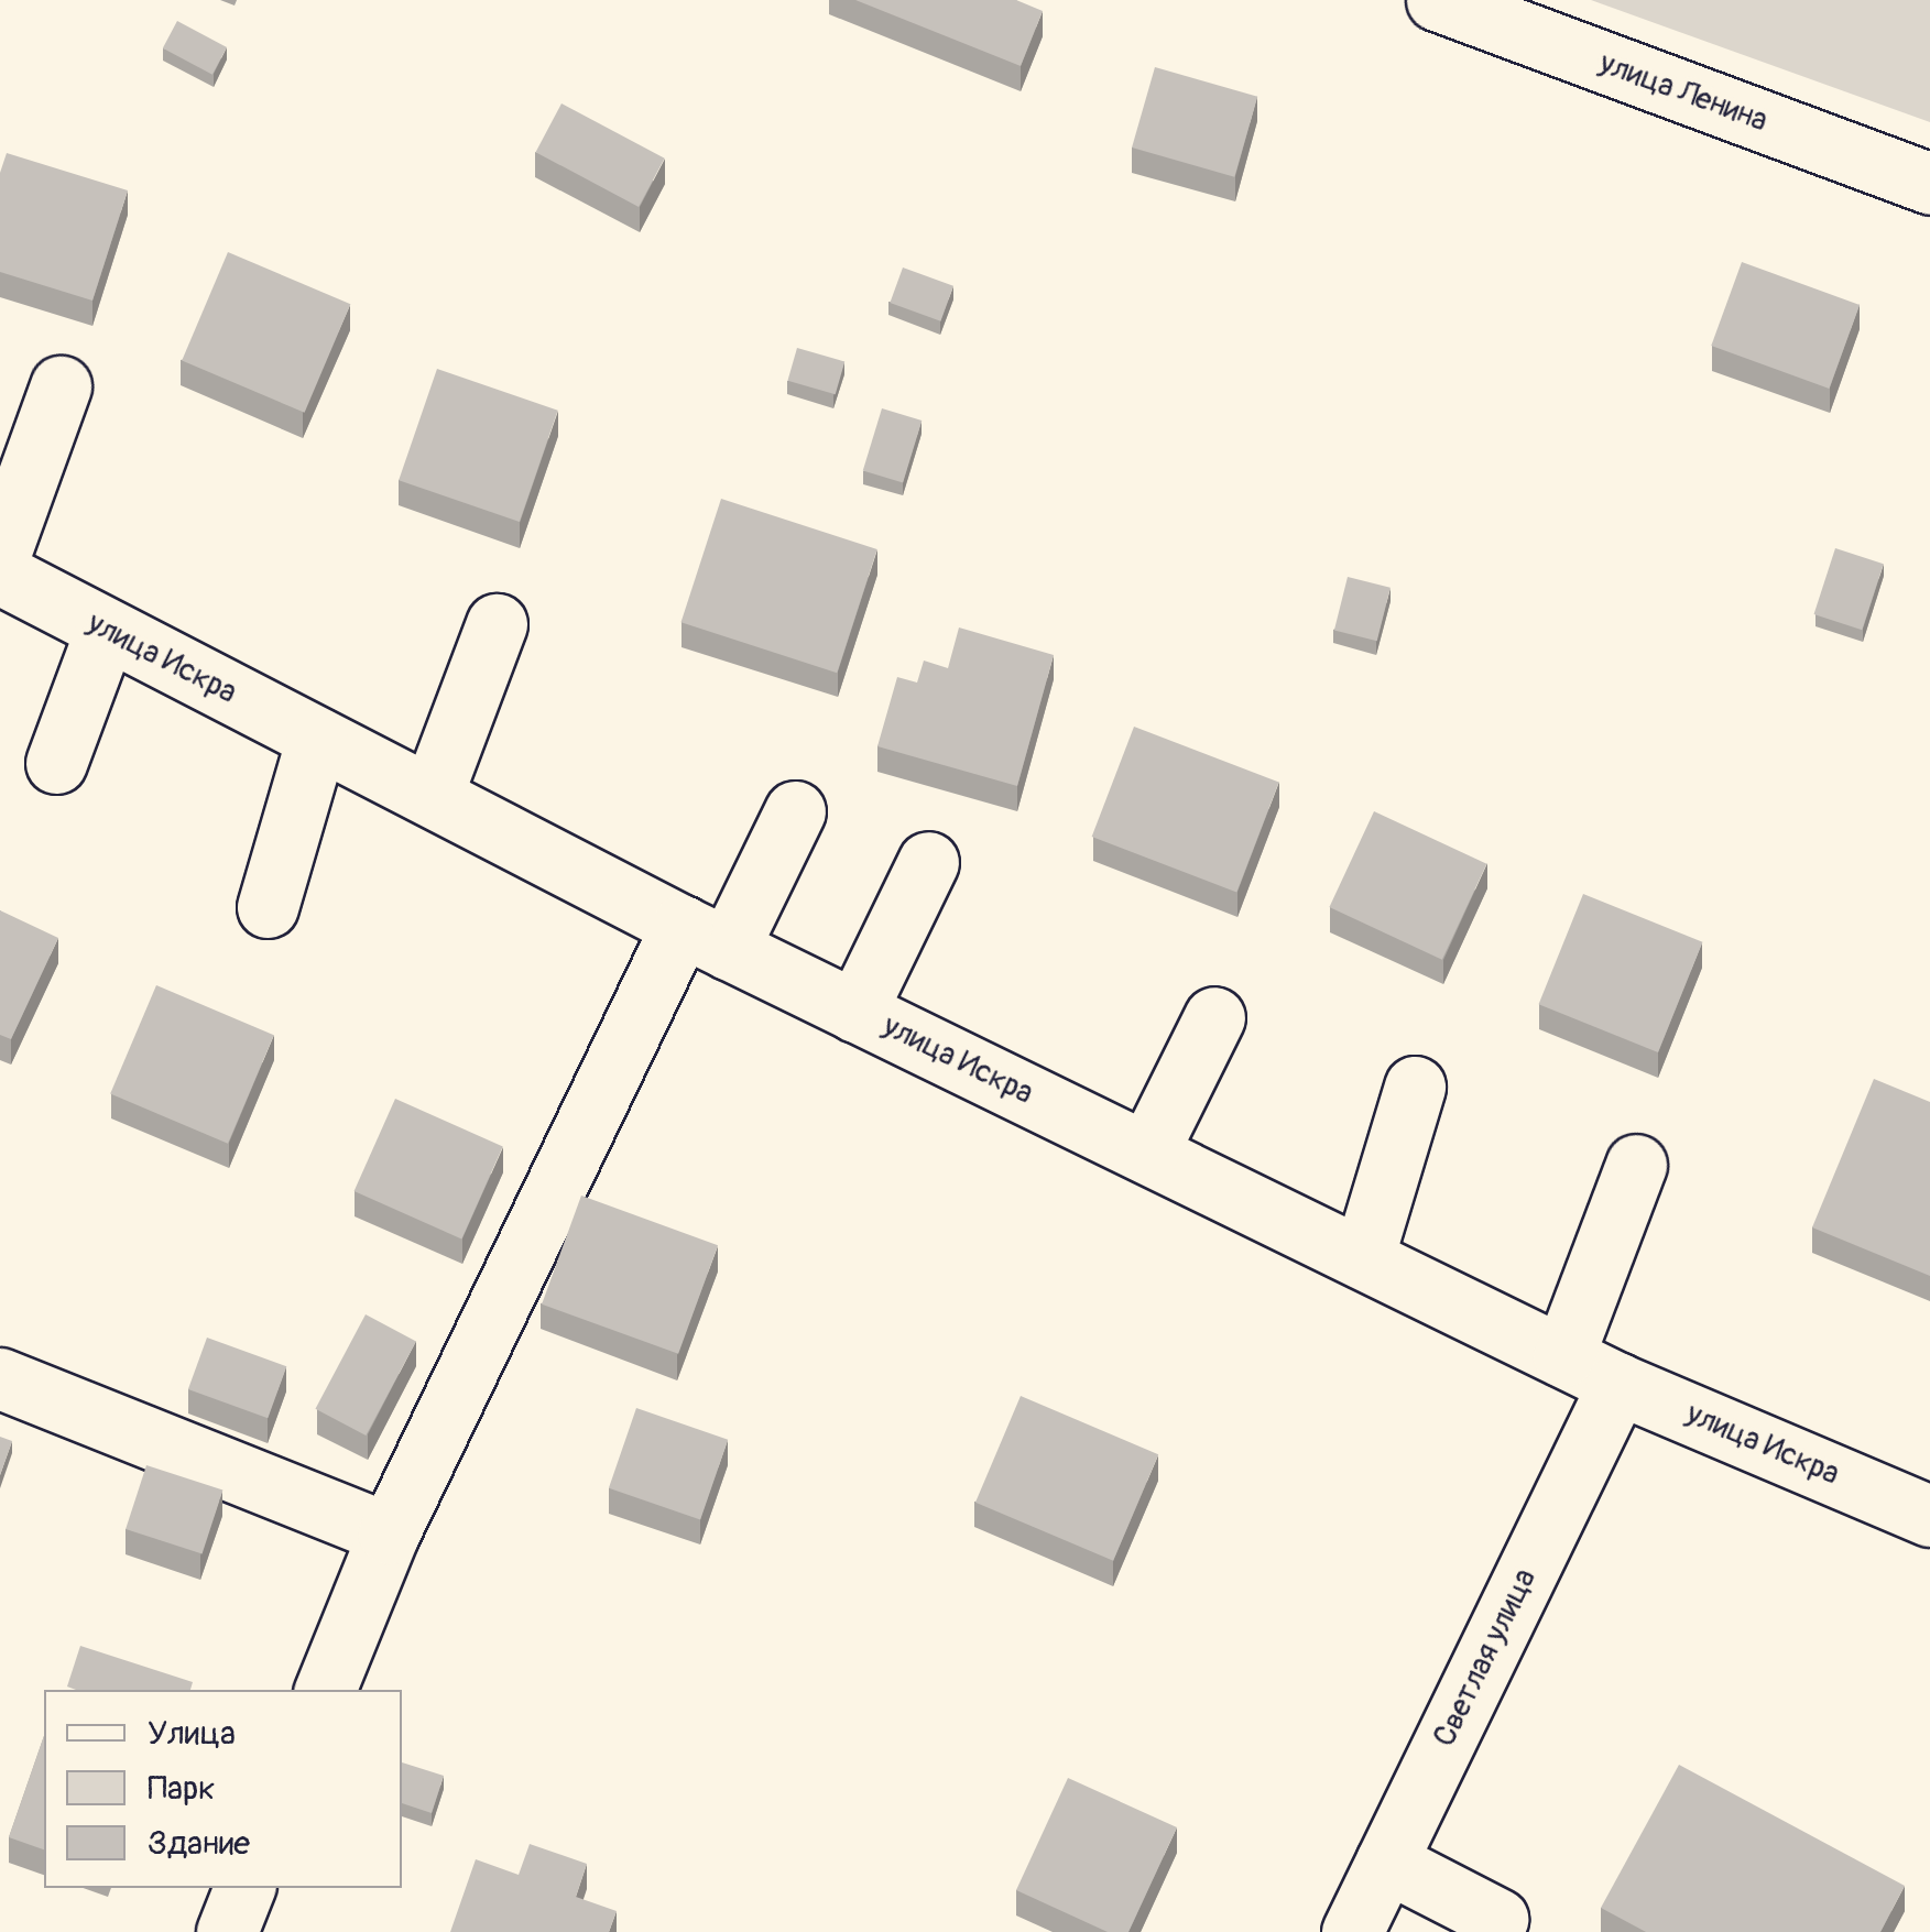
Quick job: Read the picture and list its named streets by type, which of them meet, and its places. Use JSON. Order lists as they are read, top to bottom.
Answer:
{
  "streets": {
    "street": ["улица Ленина", "улица Искра", "Светлая улица"]
  },
  "crossings": [
    ["улица Искра", "Светлая улица"]
  ],
  "legend": ["Улица", "Парк", "Здание"]
}
